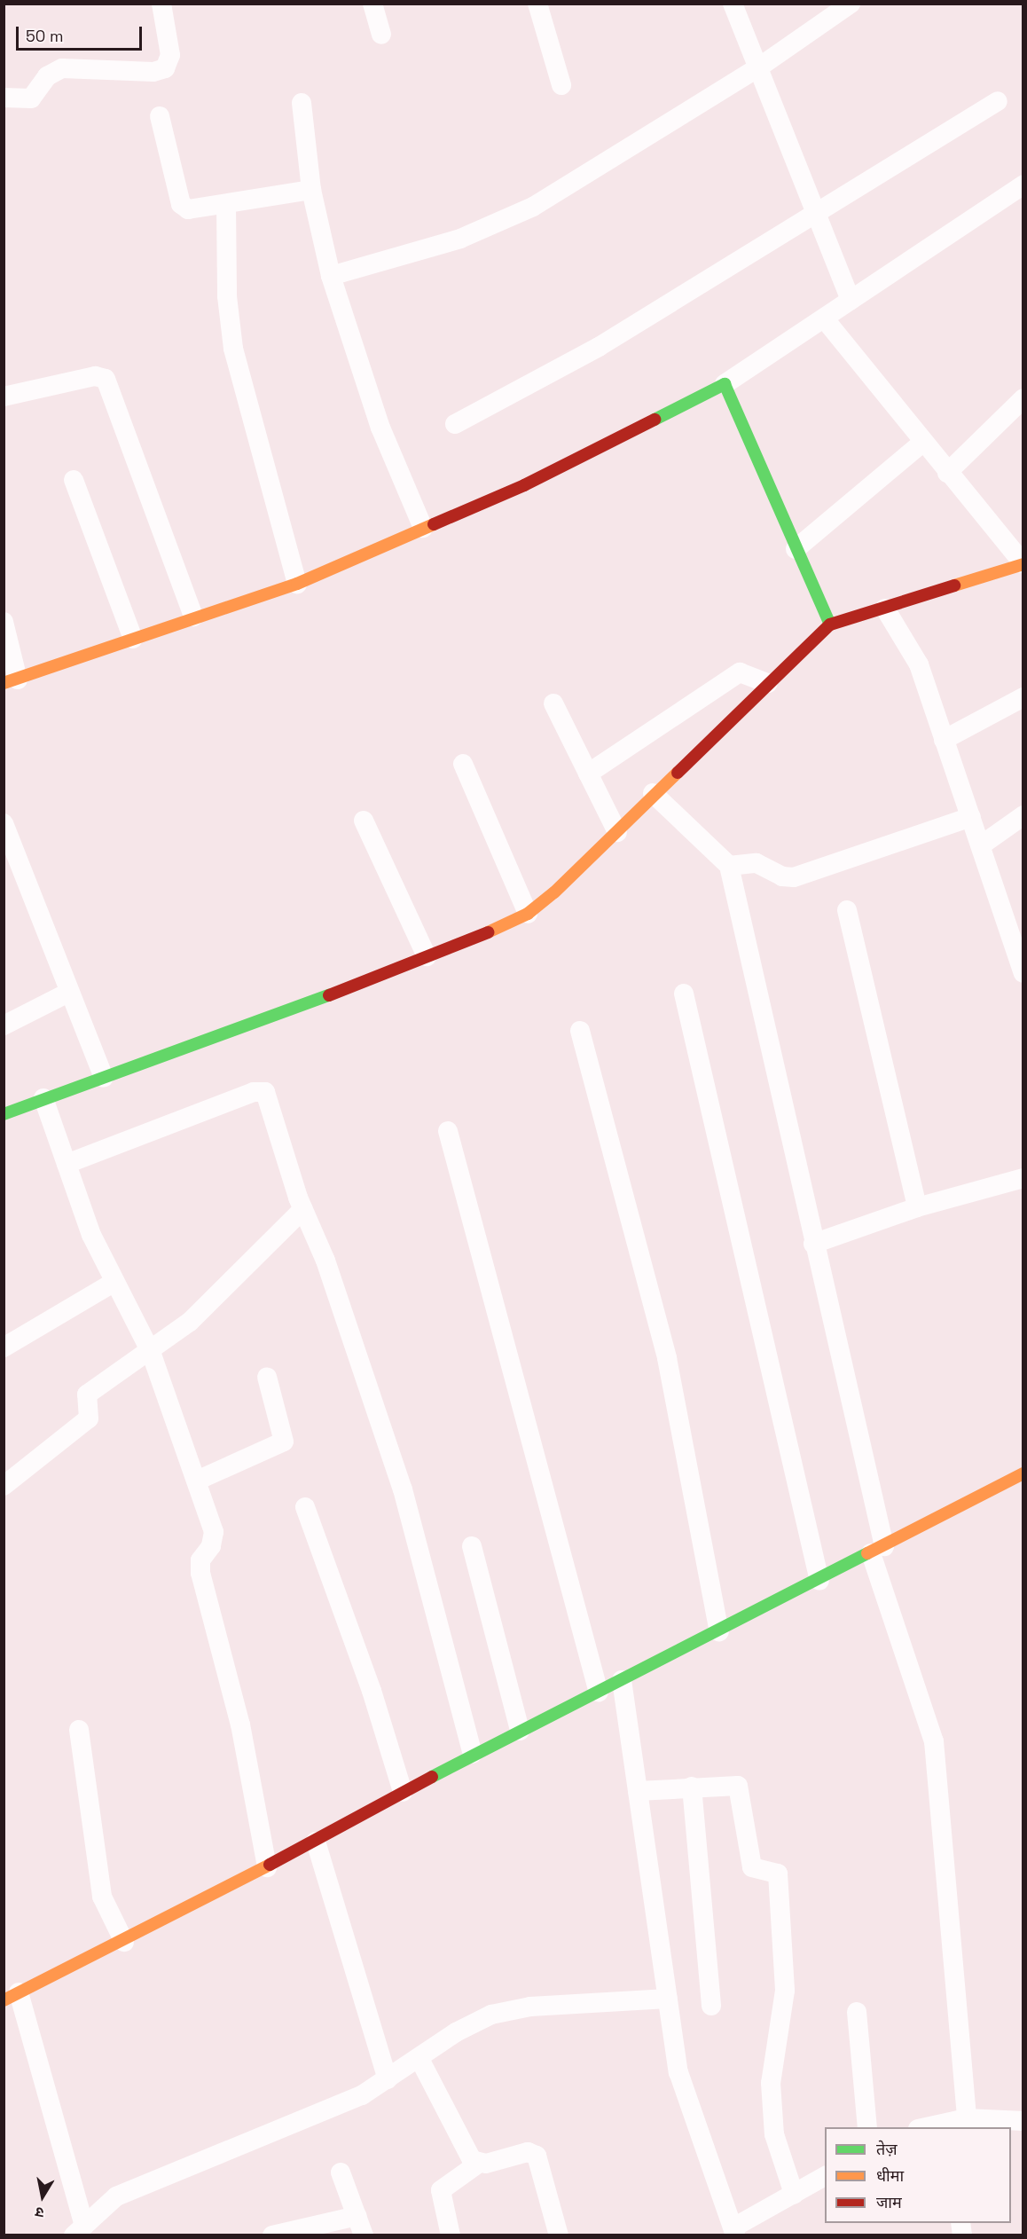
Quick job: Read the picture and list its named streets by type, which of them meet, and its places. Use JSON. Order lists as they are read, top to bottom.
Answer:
{
  "legend": ["तेज़", "धीमा", "जाम"],
  "scale_bar": "50 m",
  "north": "bottom"
}
